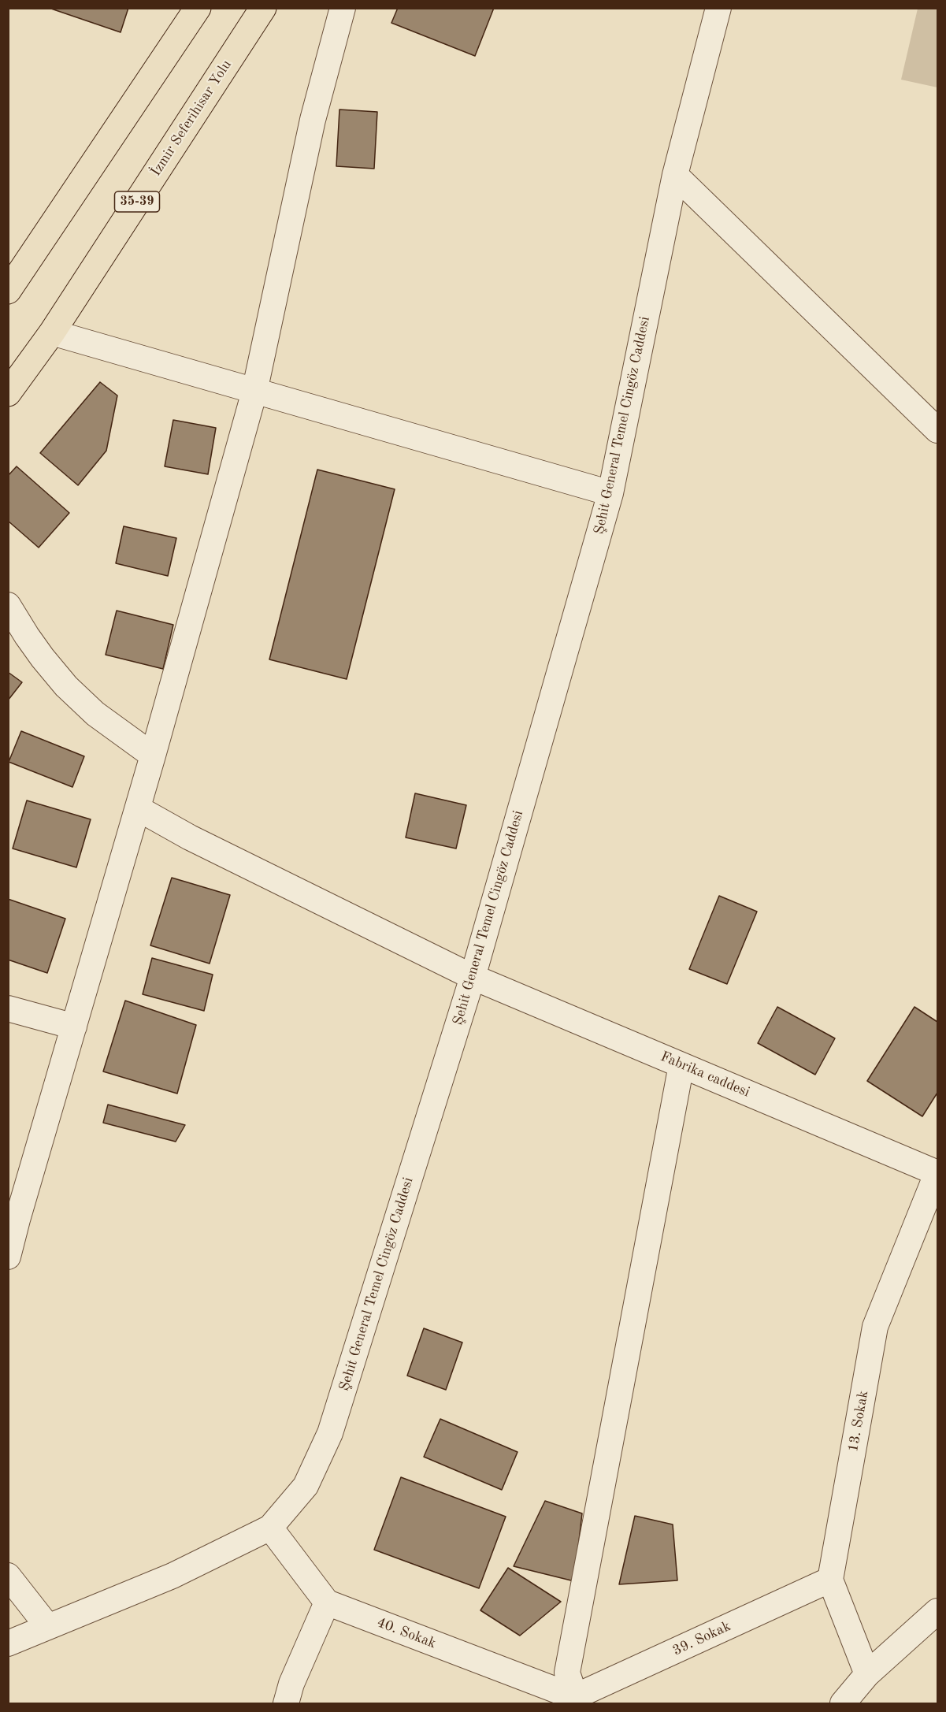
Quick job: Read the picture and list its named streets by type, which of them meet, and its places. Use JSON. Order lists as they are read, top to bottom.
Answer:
{
  "streets": {
    "main road": ["İzmir Seferihisar Yolu", "35-39"],
    "street": [
      "Şehit General Temel Cingöz Caddesi",
      "Fabrika caddesi",
      "13. Sokak",
      "40. Sokak",
      "39. Sokak"
    ]
  },
  "crossings": [
    ["Şehit General Temel Cingöz Caddesi", "Fabrika caddesi"],
    ["Fabrika caddesi", "13. Sokak"],
    ["13. Sokak", "39. Sokak"],
    ["40. Sokak", "39. Sokak"]
  ]
}
